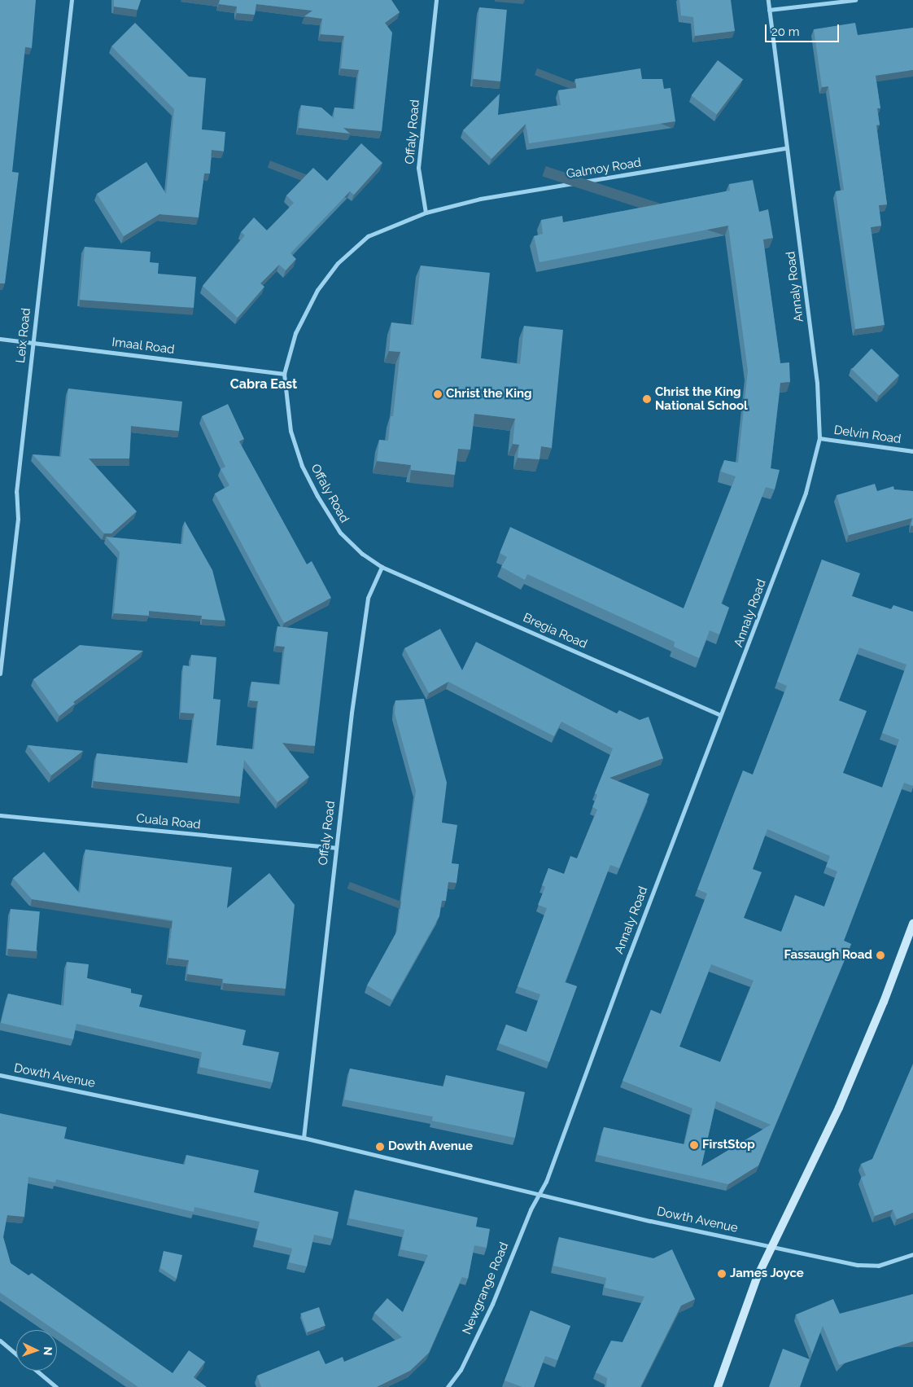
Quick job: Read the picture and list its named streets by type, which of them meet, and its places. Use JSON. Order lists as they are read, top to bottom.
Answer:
{
  "streets": {
    "street": [
      "Offaly Road",
      "Galmoy Road",
      "Annaly Road",
      "Leix Road",
      "Imaal Road",
      "Delvin Road",
      "Bregia Road",
      "Cuala Road",
      "Dowth Avenue",
      "Newgrange Road"
    ]
  },
  "crossings": [
    ["Offaly Road", "Galmoy Road"],
    ["Offaly Road", "Imaal Road"],
    ["Offaly Road", "Bregia Road"],
    ["Offaly Road", "Cuala Road"],
    ["Offaly Road", "Dowth Avenue"],
    ["Galmoy Road", "Annaly Road"],
    ["Annaly Road", "Delvin Road"],
    ["Annaly Road", "Bregia Road"],
    ["Annaly Road", "Dowth Avenue"],
    ["Annaly Road", "Newgrange Road"],
    ["Leix Road", "Imaal Road"],
    ["Dowth Avenue", "Newgrange Road"]
  ],
  "districts": ["Cabra East"],
  "places": [
    "Christ the King",
    "Christ the King National School",
    "Fassaugh Road",
    "FirstStop",
    "Dowth Avenue",
    "James Joyce"
  ],
  "scale_bar": "20 m",
  "north": "right"
}
